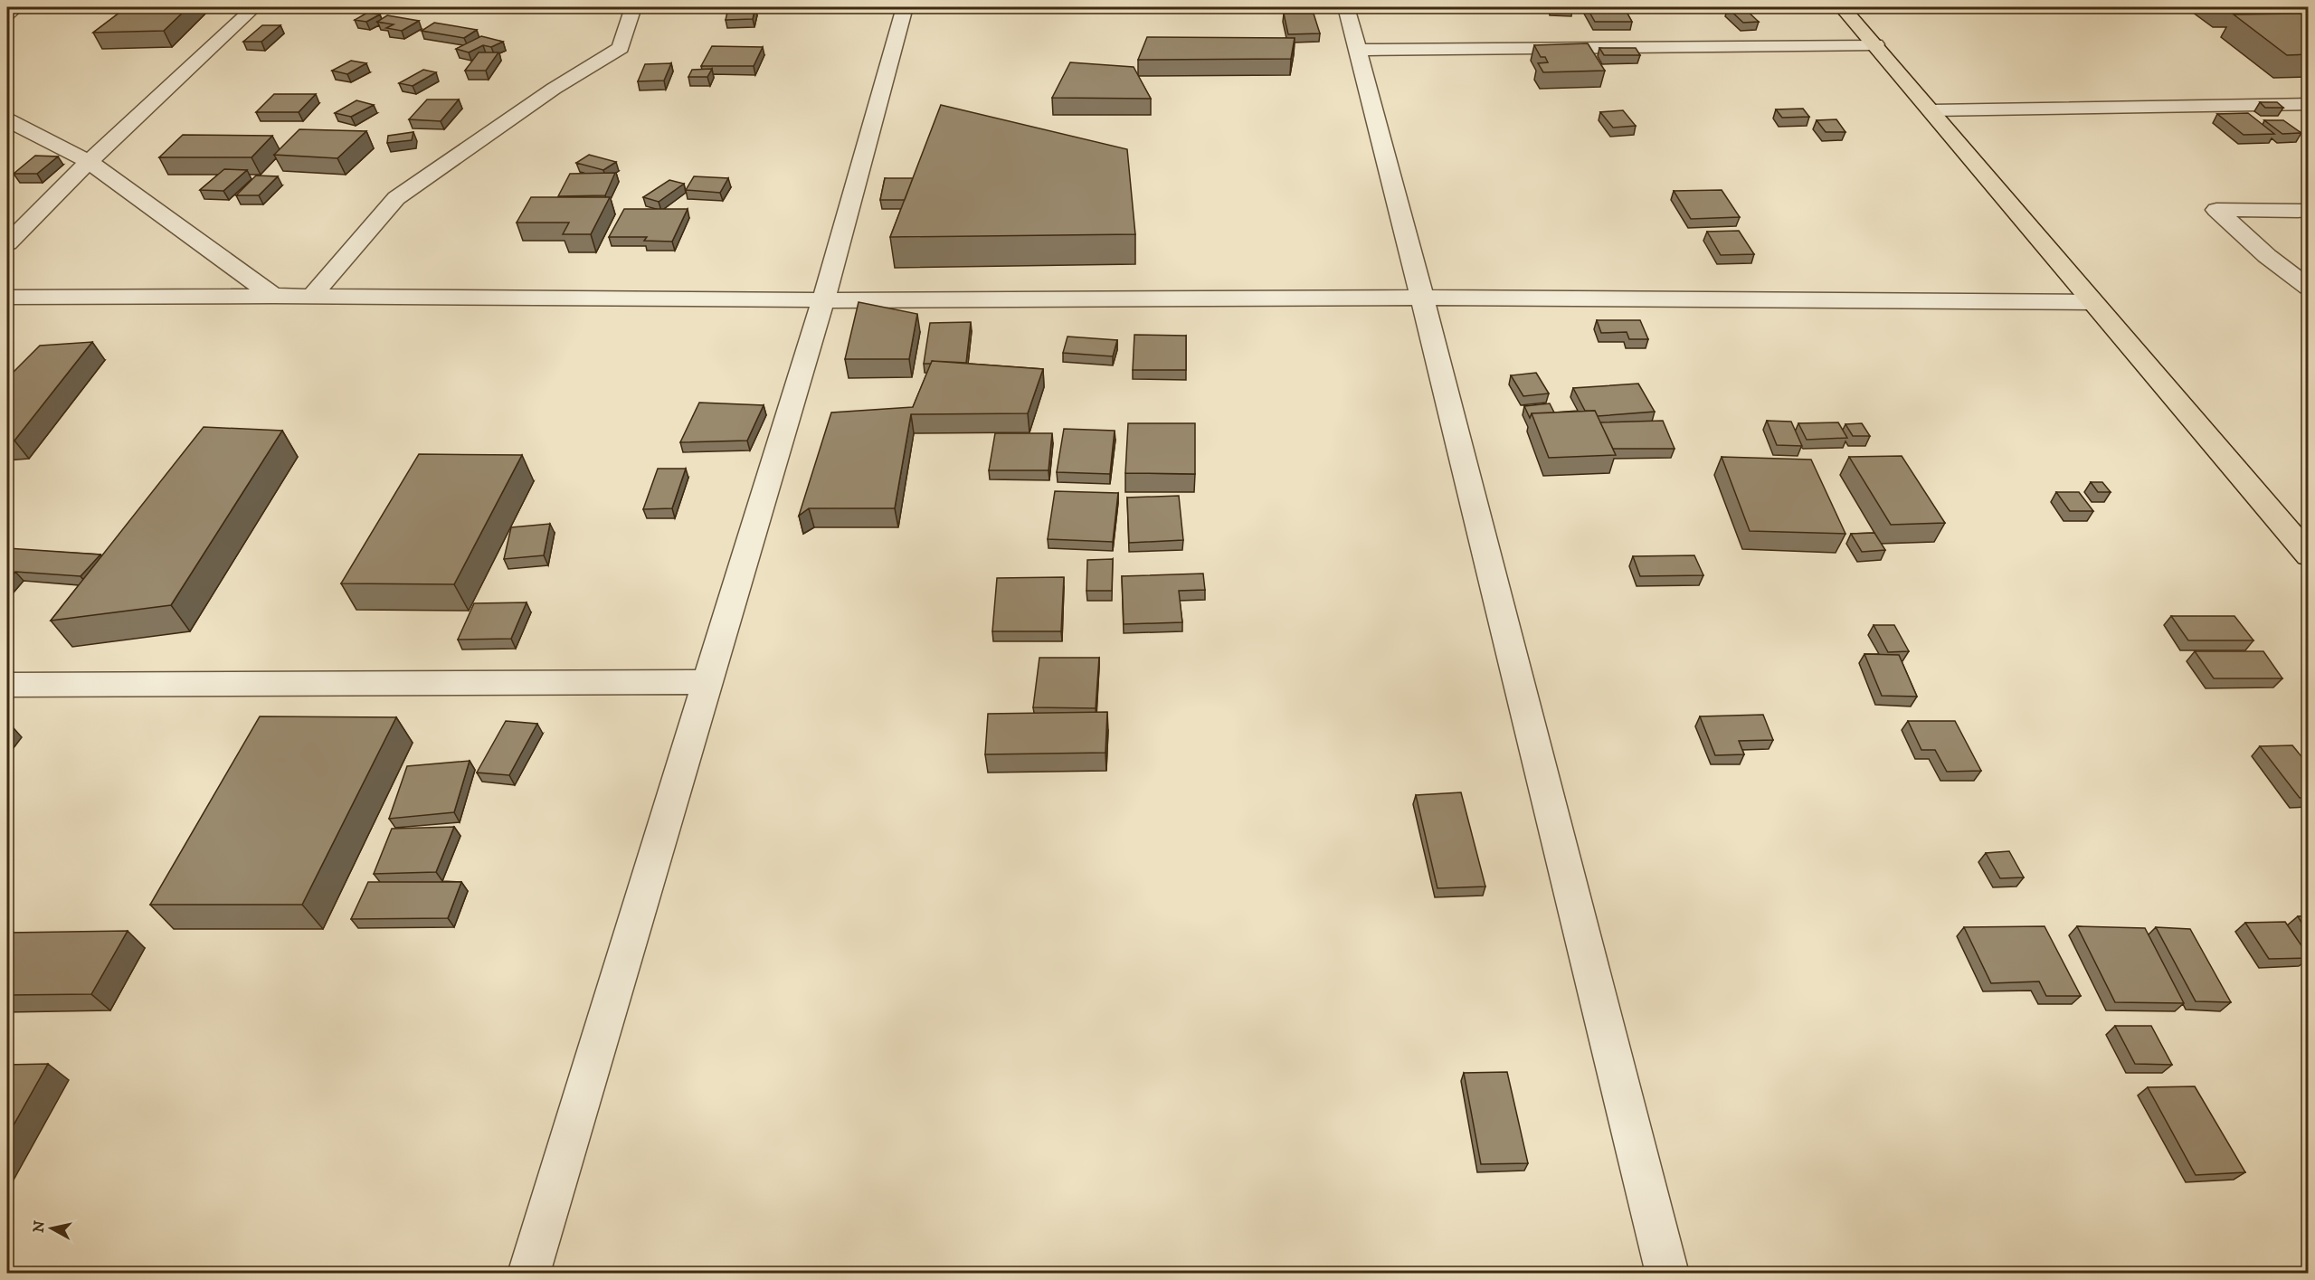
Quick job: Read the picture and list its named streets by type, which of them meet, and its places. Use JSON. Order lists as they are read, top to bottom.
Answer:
{
  "north": "left"
}
